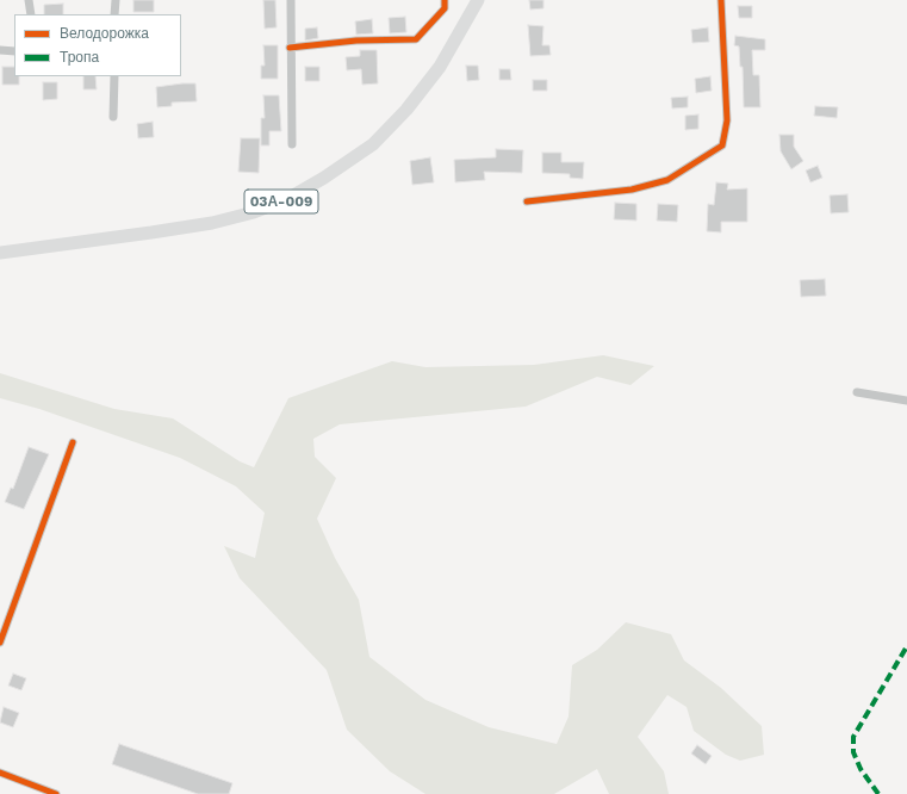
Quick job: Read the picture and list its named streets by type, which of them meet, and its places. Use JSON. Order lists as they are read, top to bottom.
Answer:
{
  "streets": {
    "main road": ["03А-009"]
  },
  "legend": ["Велодорожка", "Тропа"]
}
